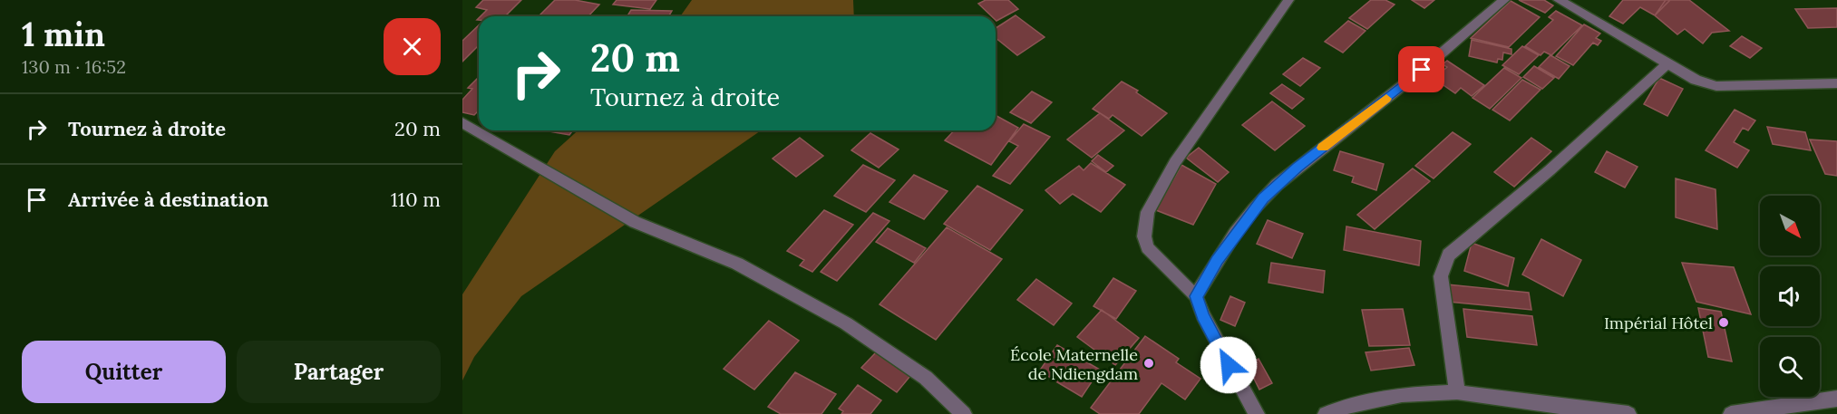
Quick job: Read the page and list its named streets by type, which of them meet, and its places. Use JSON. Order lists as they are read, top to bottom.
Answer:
{
  "places": ["Impérial Hôtel", "École Maternelle de Ndiengdam"],
  "north": "bottom right",
  "page": {
    "heading": ["1 min", "130 m · 16:52"],
    "turn": ["20 m", "Tournez à droite"],
    "list": [
      {
        "name": "Tournez à droite",
        "value": "20 m"
      },
      {
        "name": "Arrivée à destination",
        "value": "110 m"
      }
    ],
    "buttons": ["Quitter", "Partager"]
  }
}
